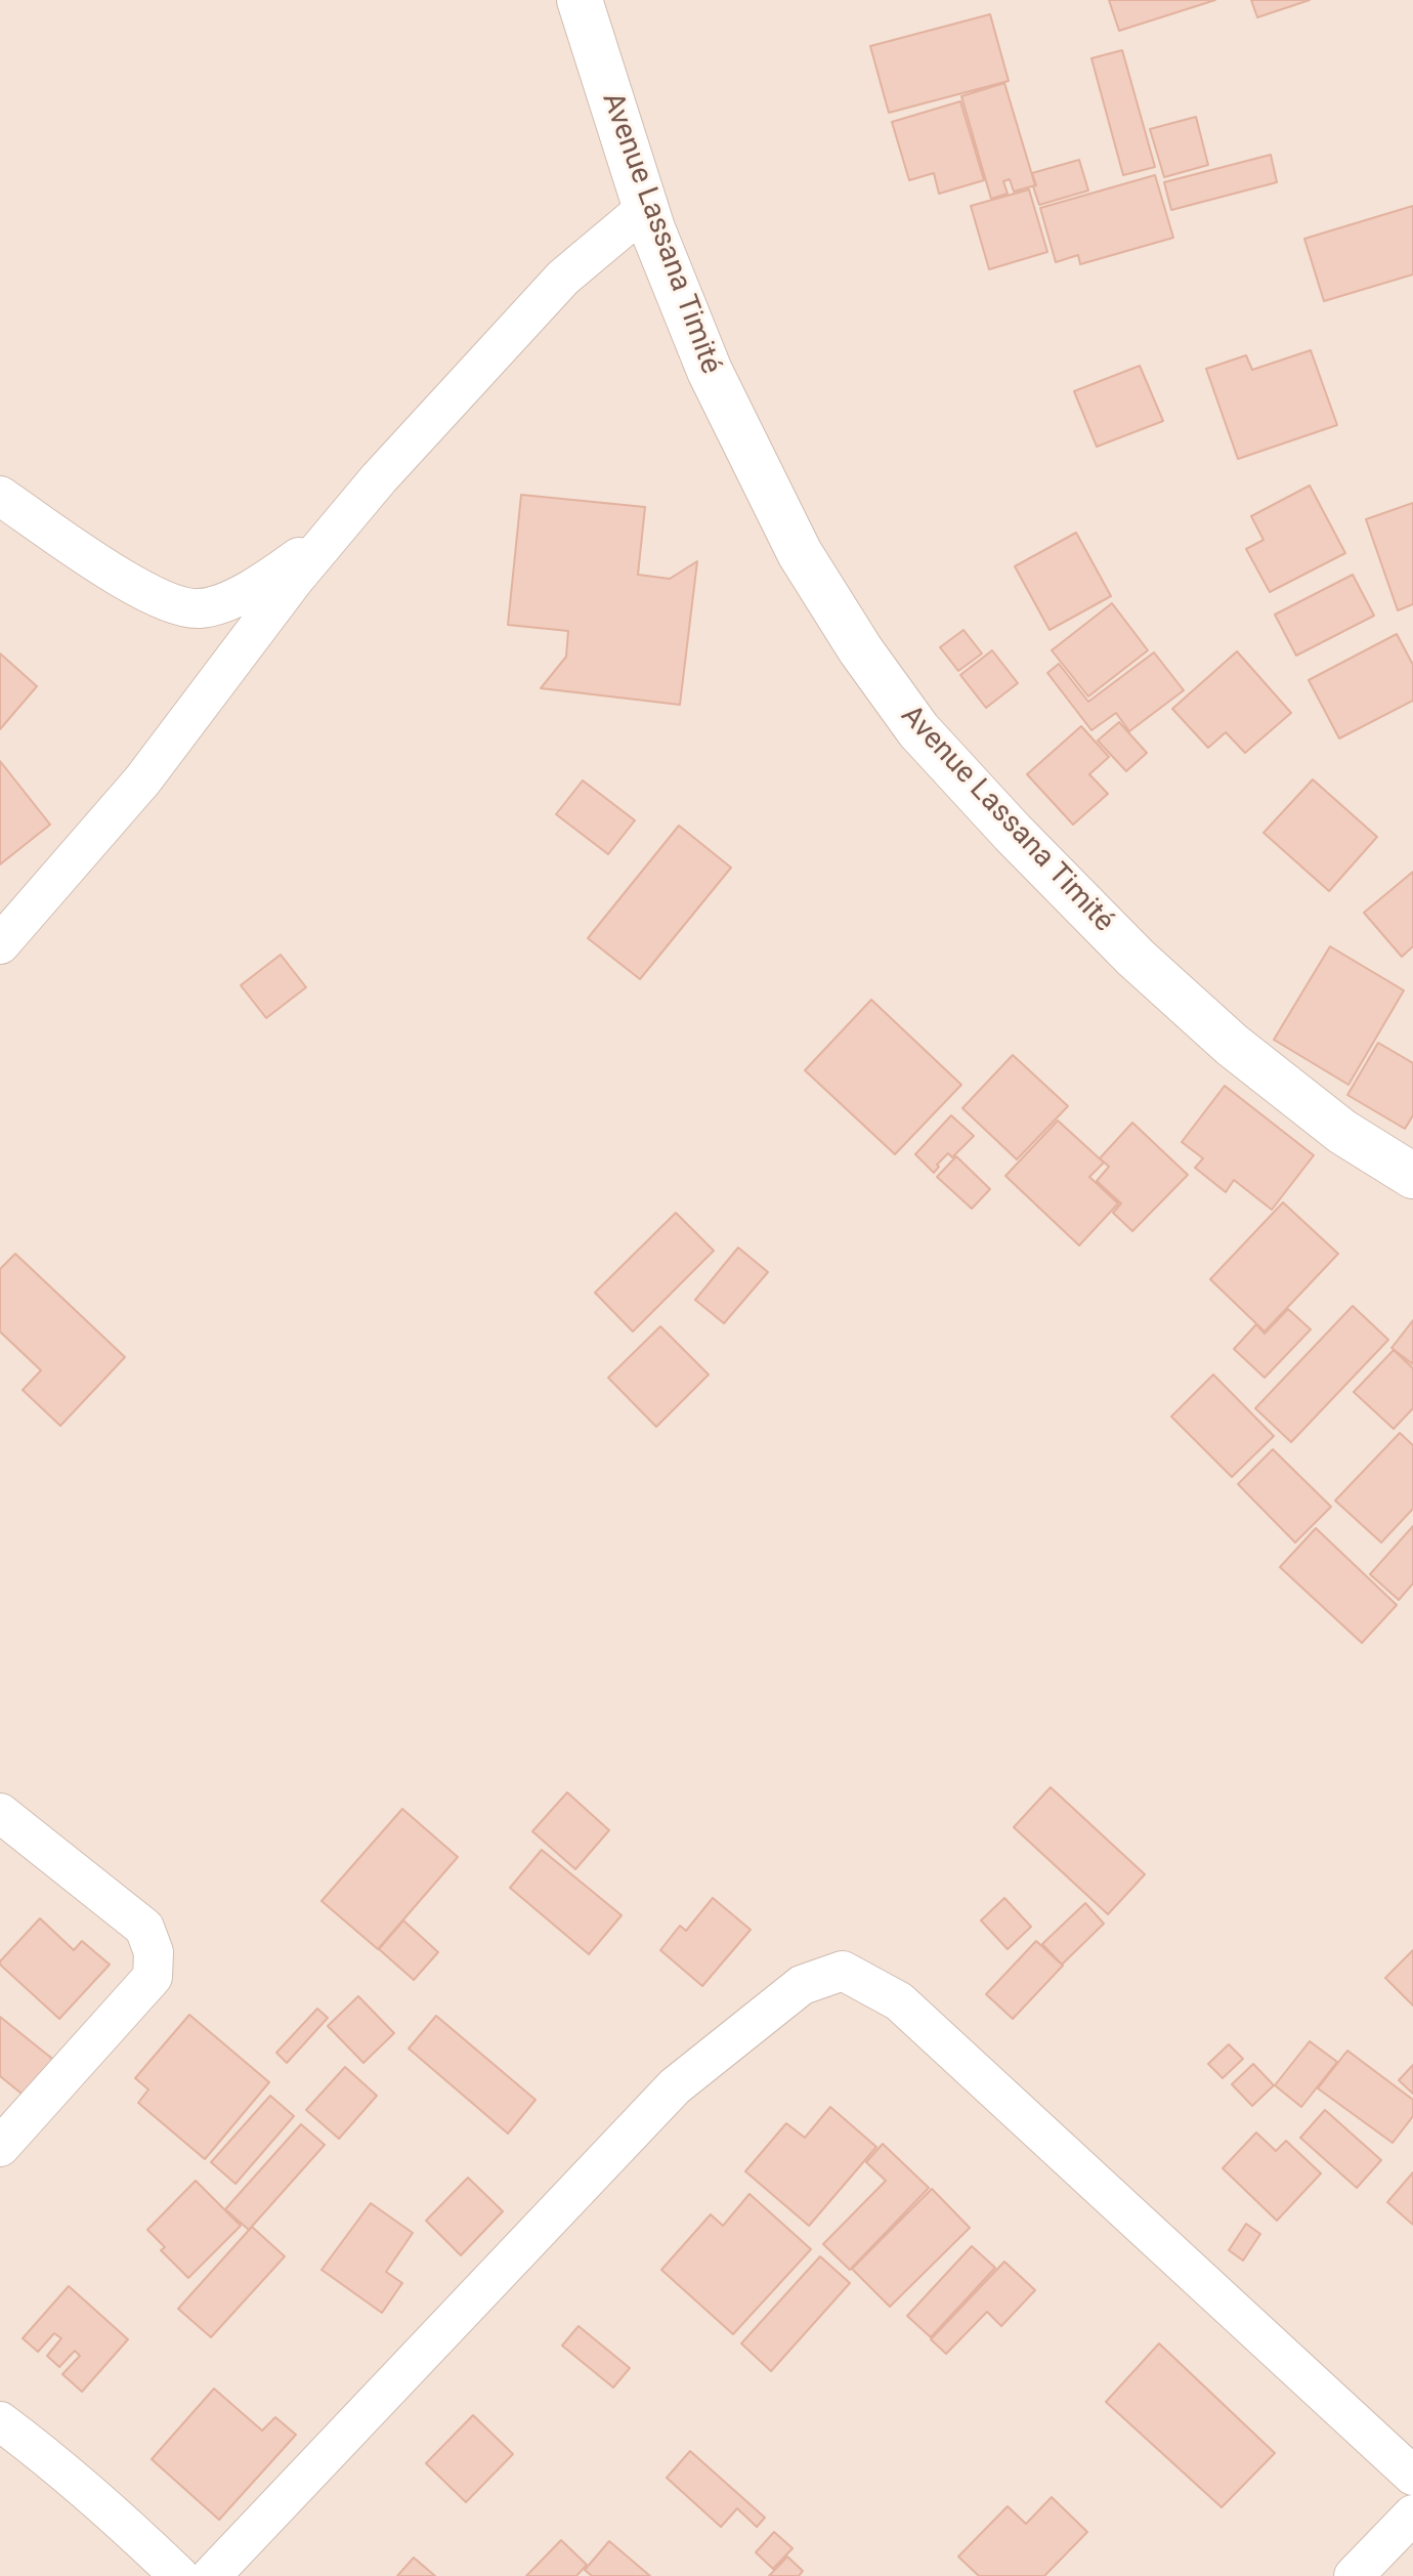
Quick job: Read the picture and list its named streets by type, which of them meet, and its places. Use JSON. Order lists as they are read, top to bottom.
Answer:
{
  "streets": {
    "street": ["Avenue Lassana Timité"]
  }
}
